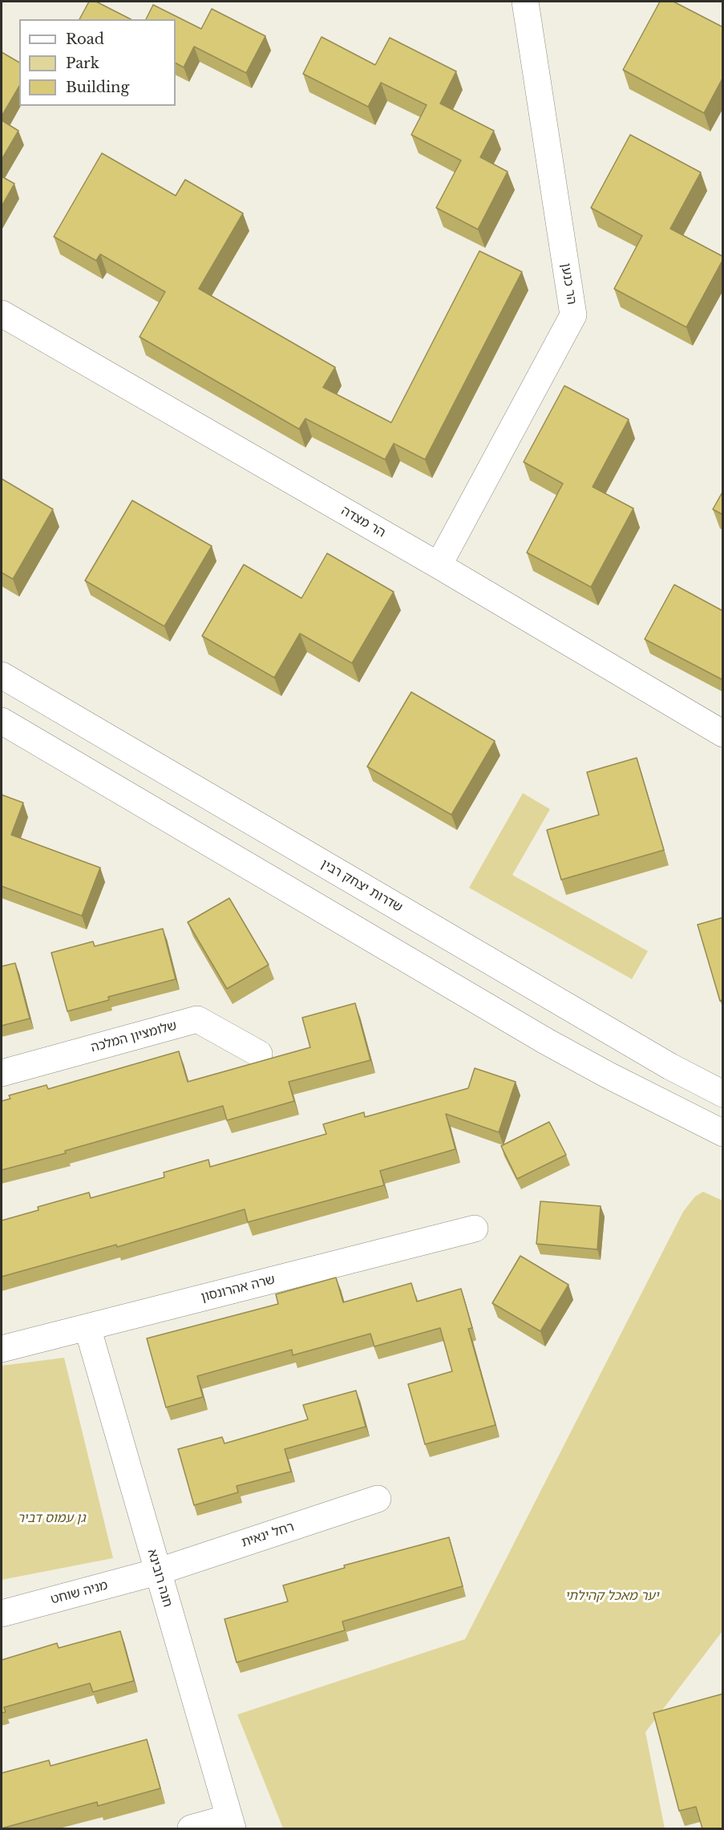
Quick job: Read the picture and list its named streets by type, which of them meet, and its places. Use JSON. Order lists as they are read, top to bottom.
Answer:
{
  "streets": {
    "street": [
      "הר כנען",
      "הר מצדה",
      "שדרות יצחק רבין",
      "שלומציון המלכה",
      "שרה אהרונסון",
      "רחל ינאית",
      "חנה רובינא",
      "מניה שוחט"
    ]
  },
  "crossings": [
    ["הר כנען", "הר מצדה"],
    ["שרה אהרונסון", "חנה רובינא"],
    ["רחל ינאית", "חנה רובינא"],
    ["רחל ינאית", "מניה שוחט"],
    ["חנה רובינא", "מניה שוחט"]
  ],
  "parks": ["גן עמוס דביר", "יער מאכל קהילתי"],
  "legend": ["Road", "Park", "Building"]
}
